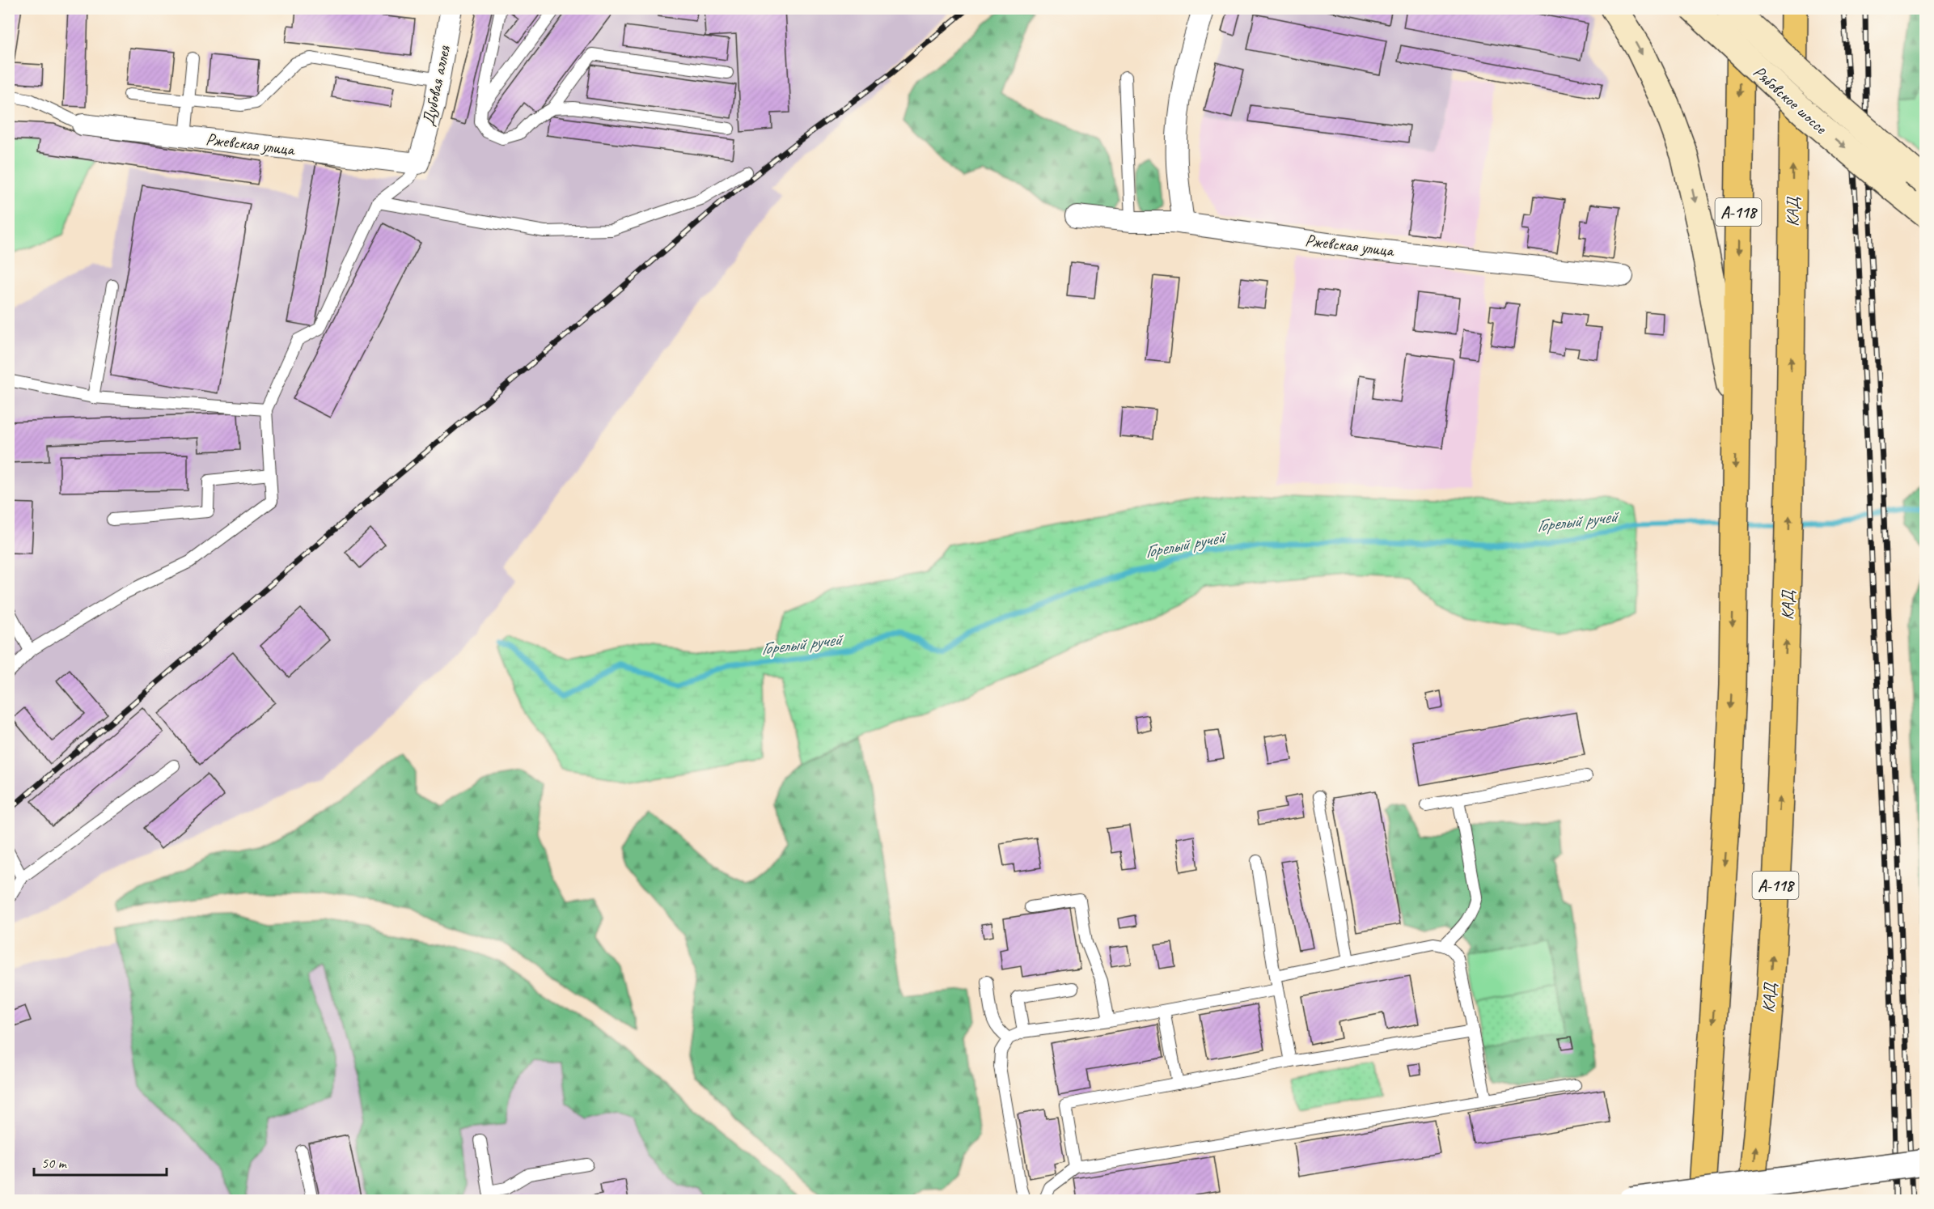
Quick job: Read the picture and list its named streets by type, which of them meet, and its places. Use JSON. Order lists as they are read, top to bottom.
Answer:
{
  "streets": {
    "highway": ["А-118", "КАД"],
    "main road": ["Рябовское шоссе"],
    "street": ["Дубовая аллея", "Ржевская улица"]
  },
  "crossings": [
    ["Дубовая аллея", "Ржевская улица"]
  ],
  "water": ["Горелый ручей"],
  "scale_bar": "50 m"
}
